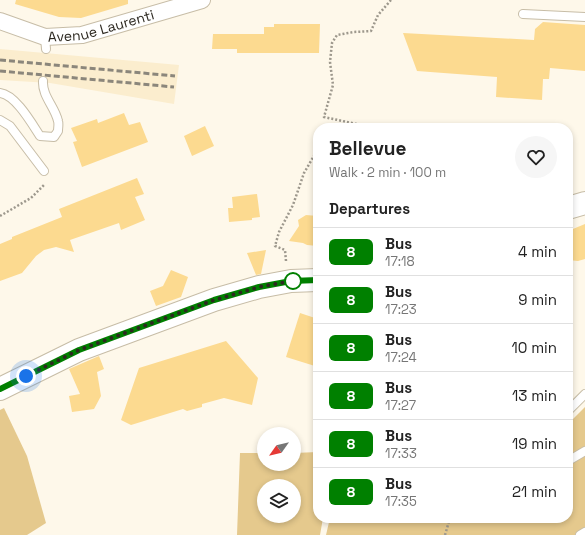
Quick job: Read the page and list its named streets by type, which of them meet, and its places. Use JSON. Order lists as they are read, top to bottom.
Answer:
{
  "streets": {
    "street": ["Avenue Laurenti"]
  },
  "lines": ["bus line 8"],
  "north": "bottom left",
  "page": {
    "heading": [
      ["Bellevue", "Walk · 2 min · 100 m"],
      "Departures"
    ],
    "list": [
      {
        "mark": "8",
        "name": "Bus",
        "note": "17:18",
        "value": "4 min"
      },
      {
        "mark": "8",
        "name": "Bus",
        "note": "17:23",
        "value": "9 min"
      },
      {
        "mark": "8",
        "name": "Bus",
        "note": "17:24",
        "value": "10 min"
      },
      {
        "mark": "8",
        "name": "Bus",
        "note": "17:27",
        "value": "13 min"
      },
      {
        "mark": "8",
        "name": "Bus",
        "note": "17:33",
        "value": "19 min"
      },
      {
        "mark": "8",
        "name": "Bus",
        "note": "17:35",
        "value": "21 min"
      }
    ]
  }
}
